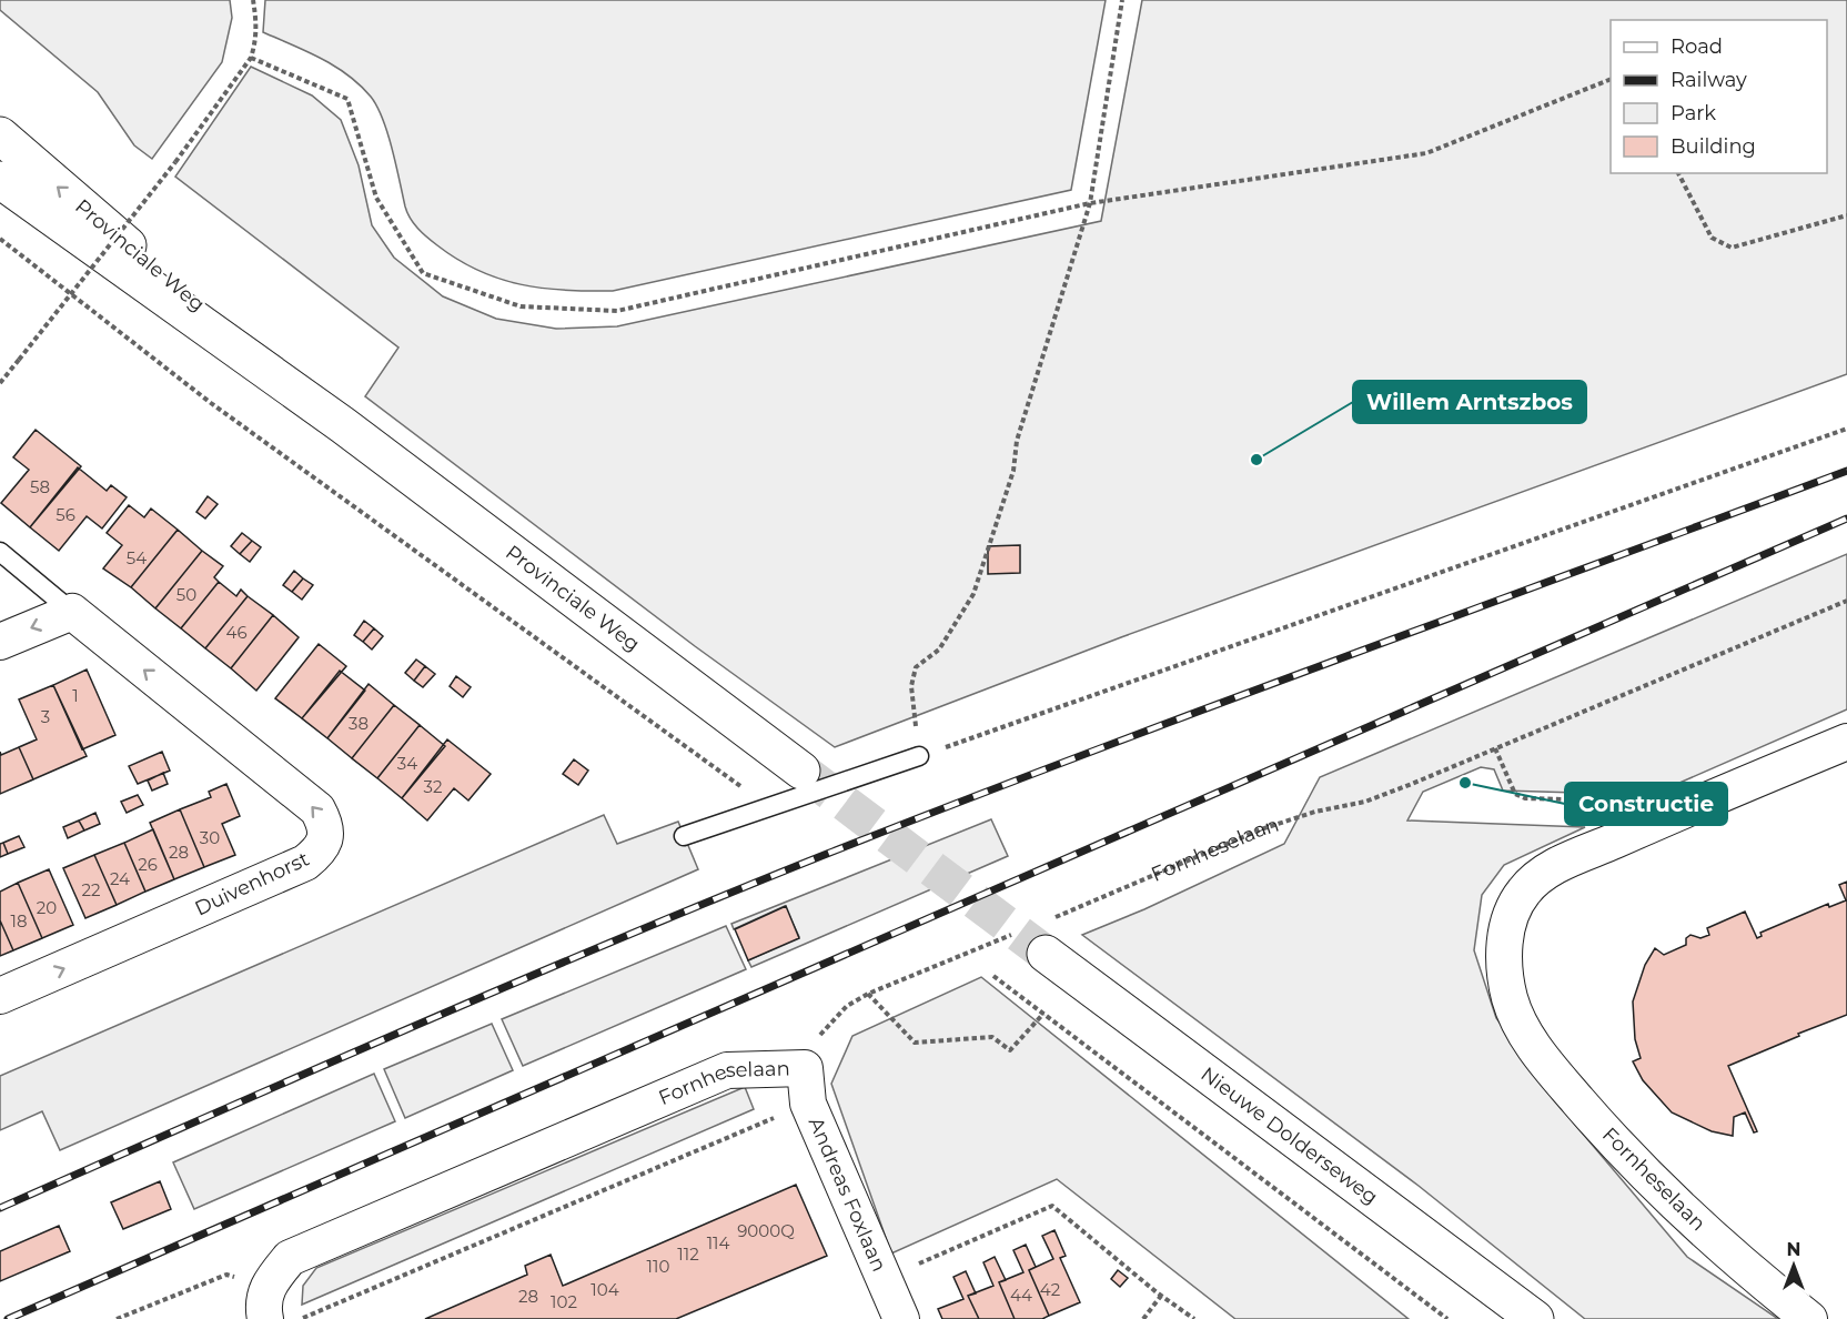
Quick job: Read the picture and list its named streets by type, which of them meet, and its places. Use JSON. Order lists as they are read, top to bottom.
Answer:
{
  "streets": {
    "main road": ["Provinciale Weg", "Nieuwe Dolderseweg"],
    "street": ["Fornheselaan", "Duivenhorst", "Andreas Foxlaan"]
  },
  "crossings": [
    ["Fornheselaan", "Nieuwe Dolderseweg"],
    ["Fornheselaan", "Andreas Foxlaan"]
  ],
  "places": ["Willem Arntszbos", "Constructie"],
  "house_numbers": [
    "58",
    "56",
    "54",
    "50",
    "46",
    "1",
    "3",
    "38",
    "34",
    "32",
    "30",
    "28",
    "26",
    "24",
    "22",
    "20",
    "18",
    "9000Q",
    "114",
    "112",
    "110",
    "104",
    "42",
    "44",
    "28",
    "102"
  ],
  "legend": [
    "Road",
    "Railway",
    "Park",
    "Building"
  ],
  "north": "top"
}
